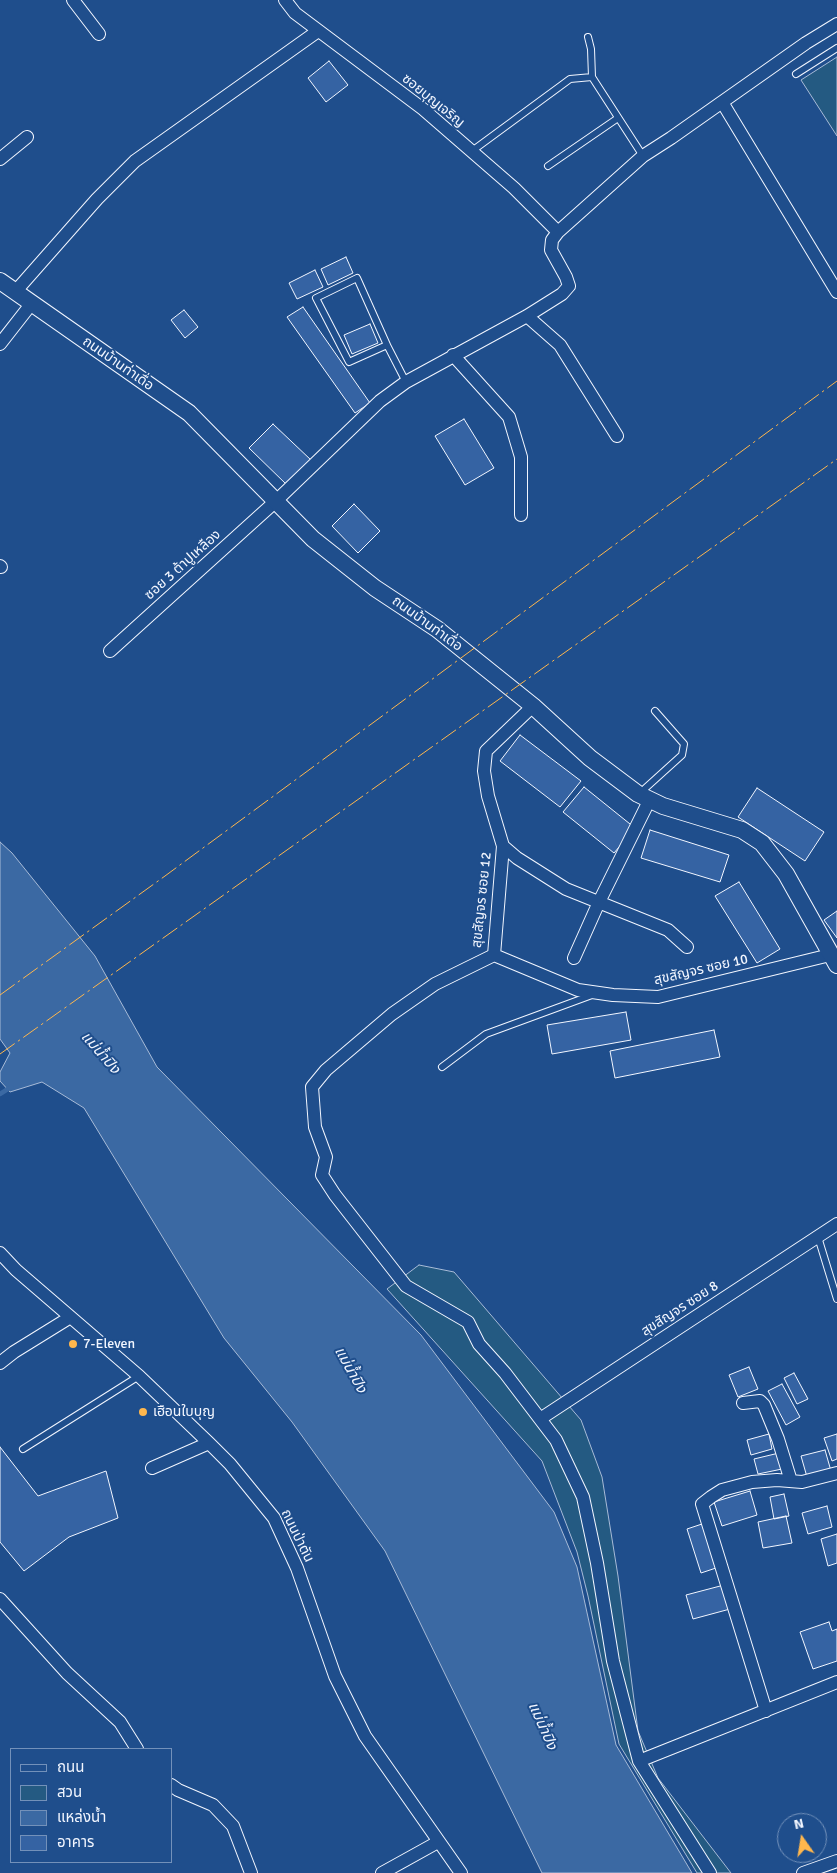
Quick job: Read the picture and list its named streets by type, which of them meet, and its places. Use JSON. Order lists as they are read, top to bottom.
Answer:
{
  "streets": {
    "street": [
      "ซอยบุญเจริญ",
      "ถนนบ้านท่าเดื่อ",
      "ซอย 3 ต้าปูเหลือง",
      "สุขสัญจร ซอย 12",
      "สุขสัญจร ซอย 10",
      "สุขสัญจร ซอย 8",
      "ถนนป่าตัน"
    ]
  },
  "crossings": [
    ["ซอยบุญเจริญ", "ซอย 3 ต้าปูเหลือง"],
    ["ถนนบ้านท่าเดื่อ", "ซอย 3 ต้าปูเหลือง"],
    ["ถนนบ้านท่าเดื่อ", "สุขสัญจร ซอย 12"],
    ["ถนนบ้านท่าเดื่อ", "สุขสัญจร ซอย 10"],
    ["สุขสัญจร ซอย 12", "สุขสัญจร ซอย 10"],
    ["สุขสัญจร ซอย 12", "สุขสัญจร ซอย 8"]
  ],
  "water": ["แม่น้ำปิง"],
  "places": ["7-Eleven", "เฮือนใบบุญ"],
  "legend": [
    "ถนน",
    "สวน",
    "แหล่งน้ำ",
    "อาคาร"
  ],
  "north": "top"
}
